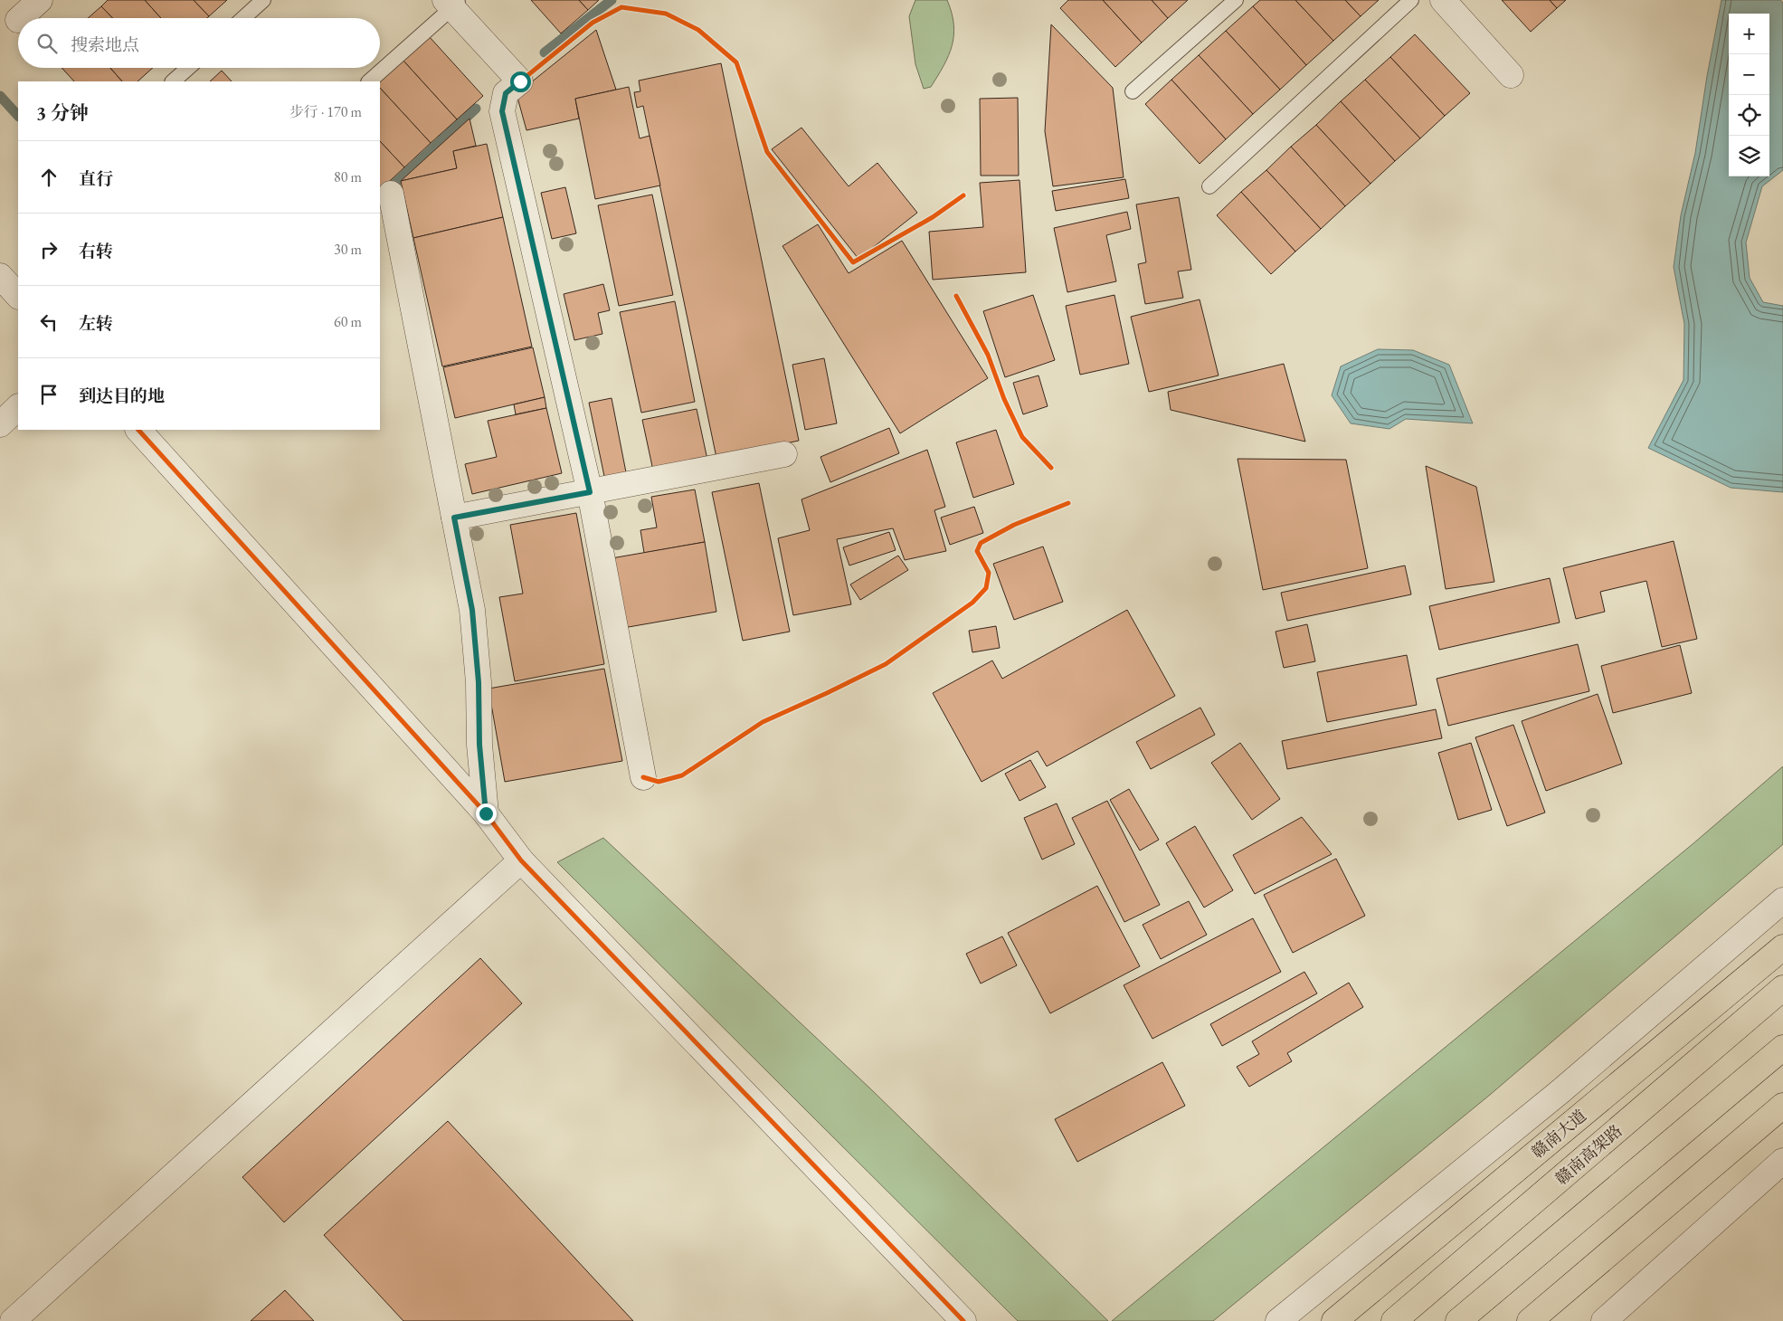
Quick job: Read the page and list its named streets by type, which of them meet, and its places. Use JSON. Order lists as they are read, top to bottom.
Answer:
{
  "streets": {
    "main road": ["赣南大道", "赣南高架路"]
  },
  "page": {
    "map_buttons": ["+", "−"],
    "search": "搜索地点",
    "heading": ["3 分钟", "步行 · 170 m"],
    "list": [
      ["直行", "80 m"],
      ["右转", "30 m"],
      ["左转", "60 m"],
      "到达目的地"
    ]
  }
}
